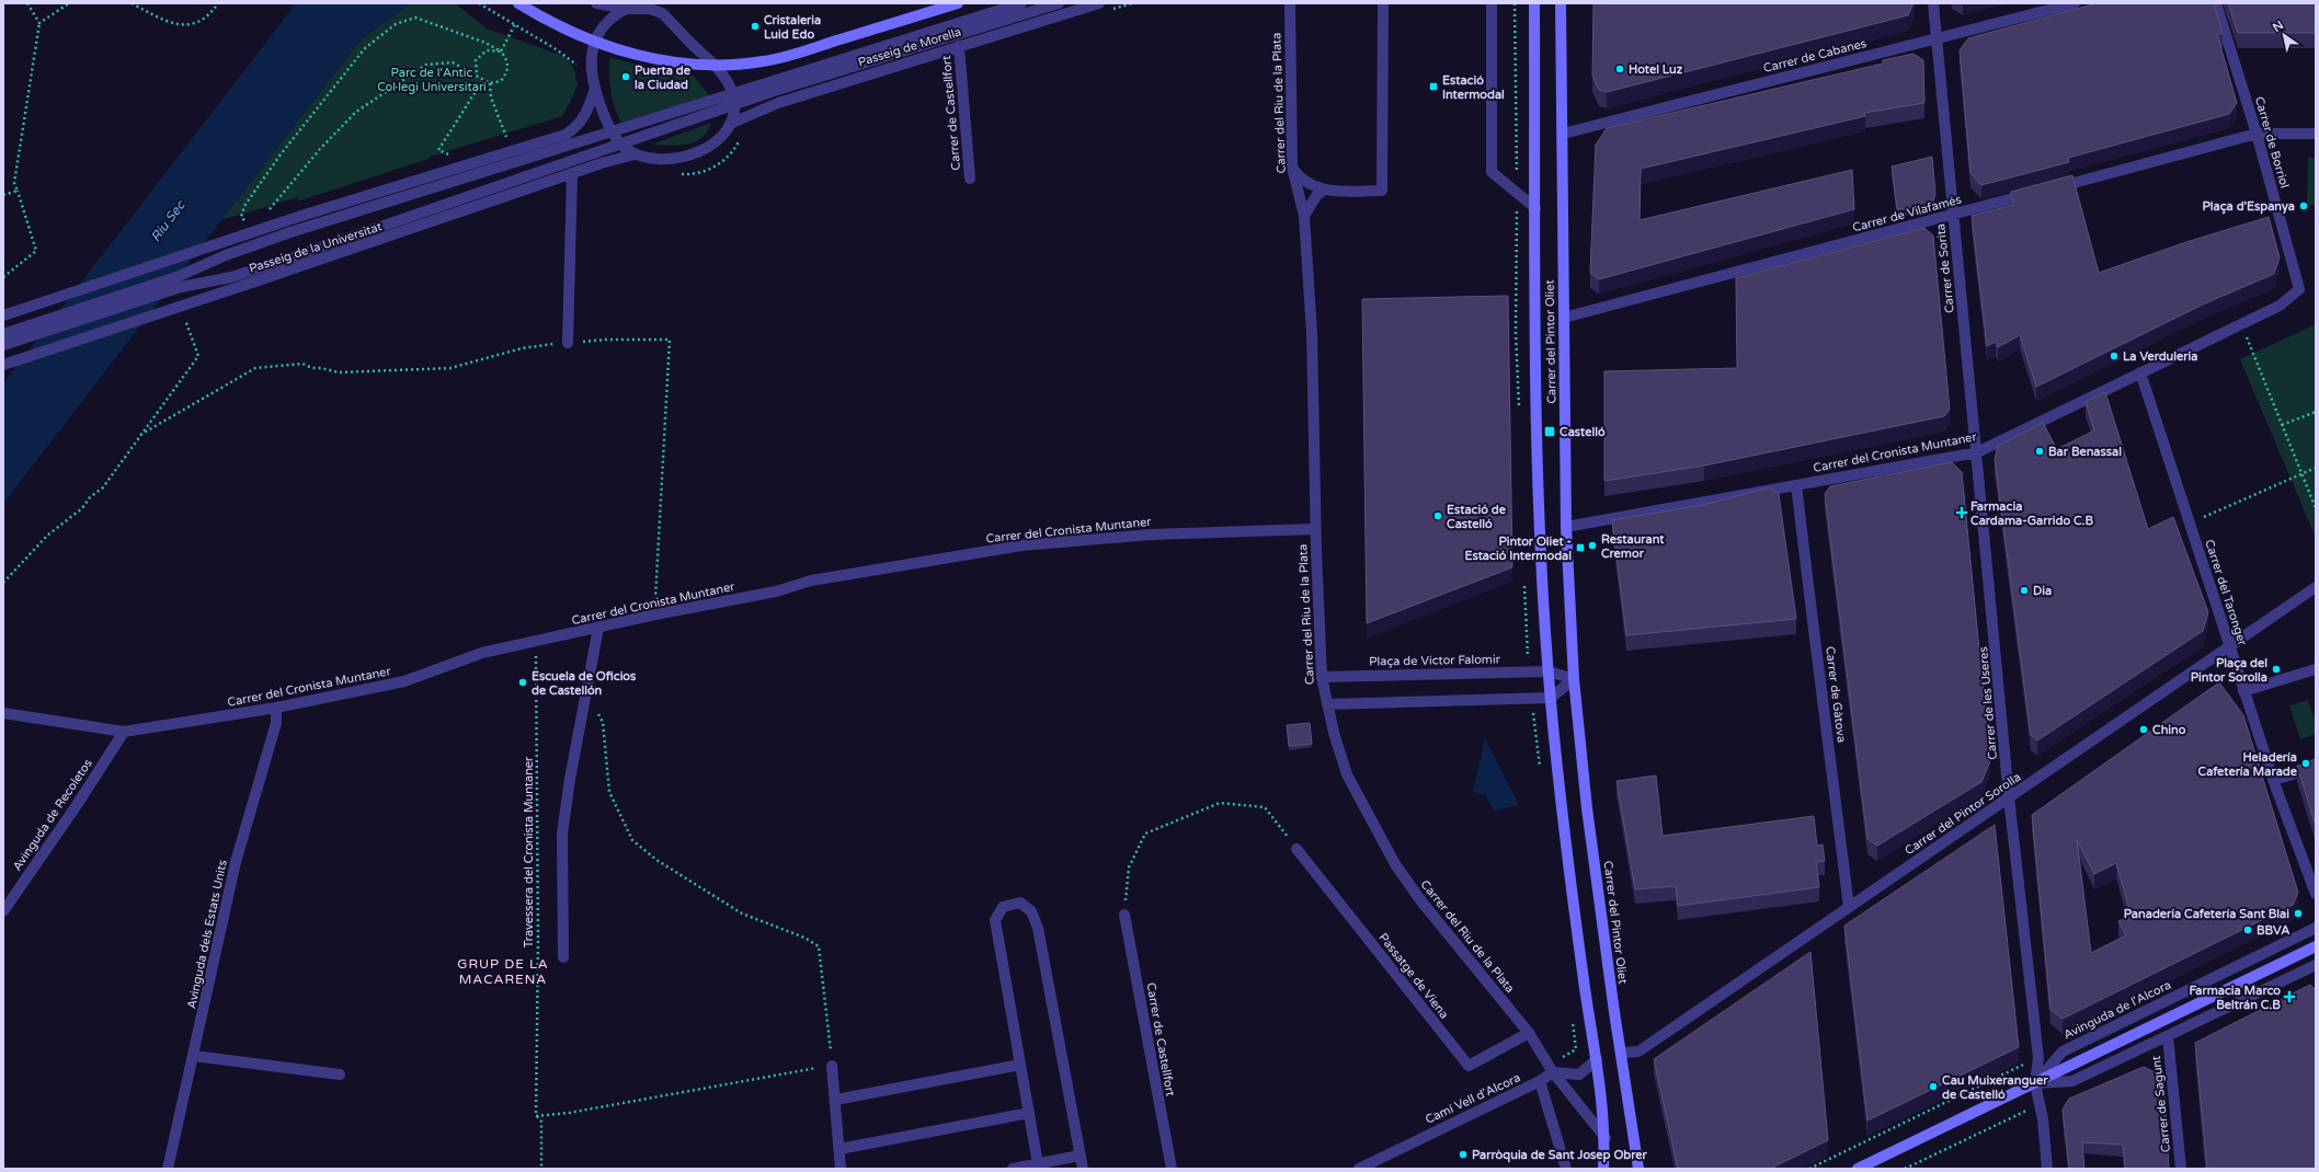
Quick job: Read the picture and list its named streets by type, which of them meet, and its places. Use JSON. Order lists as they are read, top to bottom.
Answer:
{
  "streets": {
    "main road": ["Carrer del Pintor Oliet", "Avinguda de l'Alcora"],
    "street": [
      "Passeig de Morella",
      "Carrer de Cabanes",
      "Carrer del Riu de la Plata",
      "Carrer de Castellfort",
      "Carrer de Borriol",
      "Carrer de Vilafamés",
      "Passeig de la Universitat",
      "Carrer de Sorita",
      "Carrer del Cronista Muntaner",
      "Carrer del Taronger",
      "Plaça de Víctor Falomir",
      "Carrer de Gàtova",
      "Carrer de les Useres",
      "Carrer del Pintor Sorolla",
      "Avinguda de Recoletos",
      "Avinguda dels Estats Units",
      "Passatge de Viena",
      "Camí Vell d'Alcora",
      "Carrer de Sagunt"
    ],
    "path": ["Travessera del Cronista Muntaner"]
  },
  "crossings": [
    ["Passeig de Morella", "Carrer de Castellfort"],
    ["Carrer de Cabanes", "Carrer de Sorita"],
    ["Carrer de Cabanes", "Carrer del Pintor Oliet"],
    ["Carrer del Riu de la Plata", "Carrer del Pintor Oliet"],
    ["Carrer del Riu de la Plata", "Carrer del Cronista Muntaner"],
    ["Carrer del Riu de la Plata", "Plaça de Víctor Falomir"],
    ["Carrer del Riu de la Plata", "Passatge de Viena"],
    ["Carrer del Riu de la Plata", "Camí Vell d'Alcora"],
    ["Carrer de Borriol", "Carrer del Cronista Muntaner"],
    ["Carrer de Vilafamés", "Carrer de Sorita"],
    ["Carrer de Vilafamés", "Carrer del Pintor Oliet"],
    ["Carrer de Sorita", "Carrer del Cronista Muntaner"],
    ["Carrer de Sorita", "Carrer de les Useres"],
    ["Carrer del Pintor Oliet", "Carrer del Cronista Muntaner"],
    ["Carrer del Pintor Oliet", "Plaça de Víctor Falomir"],
    ["Carrer del Pintor Oliet", "Carrer del Pintor Sorolla"],
    ["Carrer del Cronista Muntaner", "Carrer del Taronger"],
    ["Carrer del Cronista Muntaner", "Carrer de Gàtova"],
    ["Carrer del Cronista Muntaner", "Carrer de les Useres"],
    ["Carrer del Cronista Muntaner", "Avinguda de Recoletos"],
    ["Carrer del Cronista Muntaner", "Travessera del Cronista Muntaner"],
    ["Carrer del Cronista Muntaner", "Avinguda dels Estats Units"],
    ["Carrer del Taronger", "Carrer del Pintor Sorolla"],
    ["Carrer de Gàtova", "Carrer del Pintor Sorolla"],
    ["Carrer de les Useres", "Carrer del Pintor Sorolla"],
    ["Carrer de les Useres", "Avinguda de l'Alcora"],
    ["Avinguda de l'Alcora", "Carrer de Sagunt"]
  ],
  "districts": ["GRUP DE LA MACARENA"],
  "water": ["Riu Sec"],
  "parks": ["Parc de l'Antic Col·legi Universitari"],
  "places": {
    "other": [
      "Cristaleria Luid Edo",
      "Hotel Luz",
      "Puerta de la Ciudad",
      "Plaça d'Espanya",
      "La Verduleria",
      "Bar Benassal",
      "Estació de Castelló",
      "Restaurant Cremor",
      "Dia",
      "Plaça del Pintor Sorolla",
      "Escuela de Oficios de Castellón",
      "Chino",
      "Heladería Cafetería Marade",
      "Panadería Cafetería Sant Blai",
      "BBVA",
      "Cau Muixeranguer de Castelló",
      "Parròquia de Sant Josep Obrer"
    ],
    "transit": ["Estació Intermodal", "Castelló", "Pintor Oliet - Estació Intermodal"],
    "health": ["Farmacia Cardama-Garrido C.B", "Farmacia Marco Beltrán C.B"]
  },
  "north": "top left"
}
